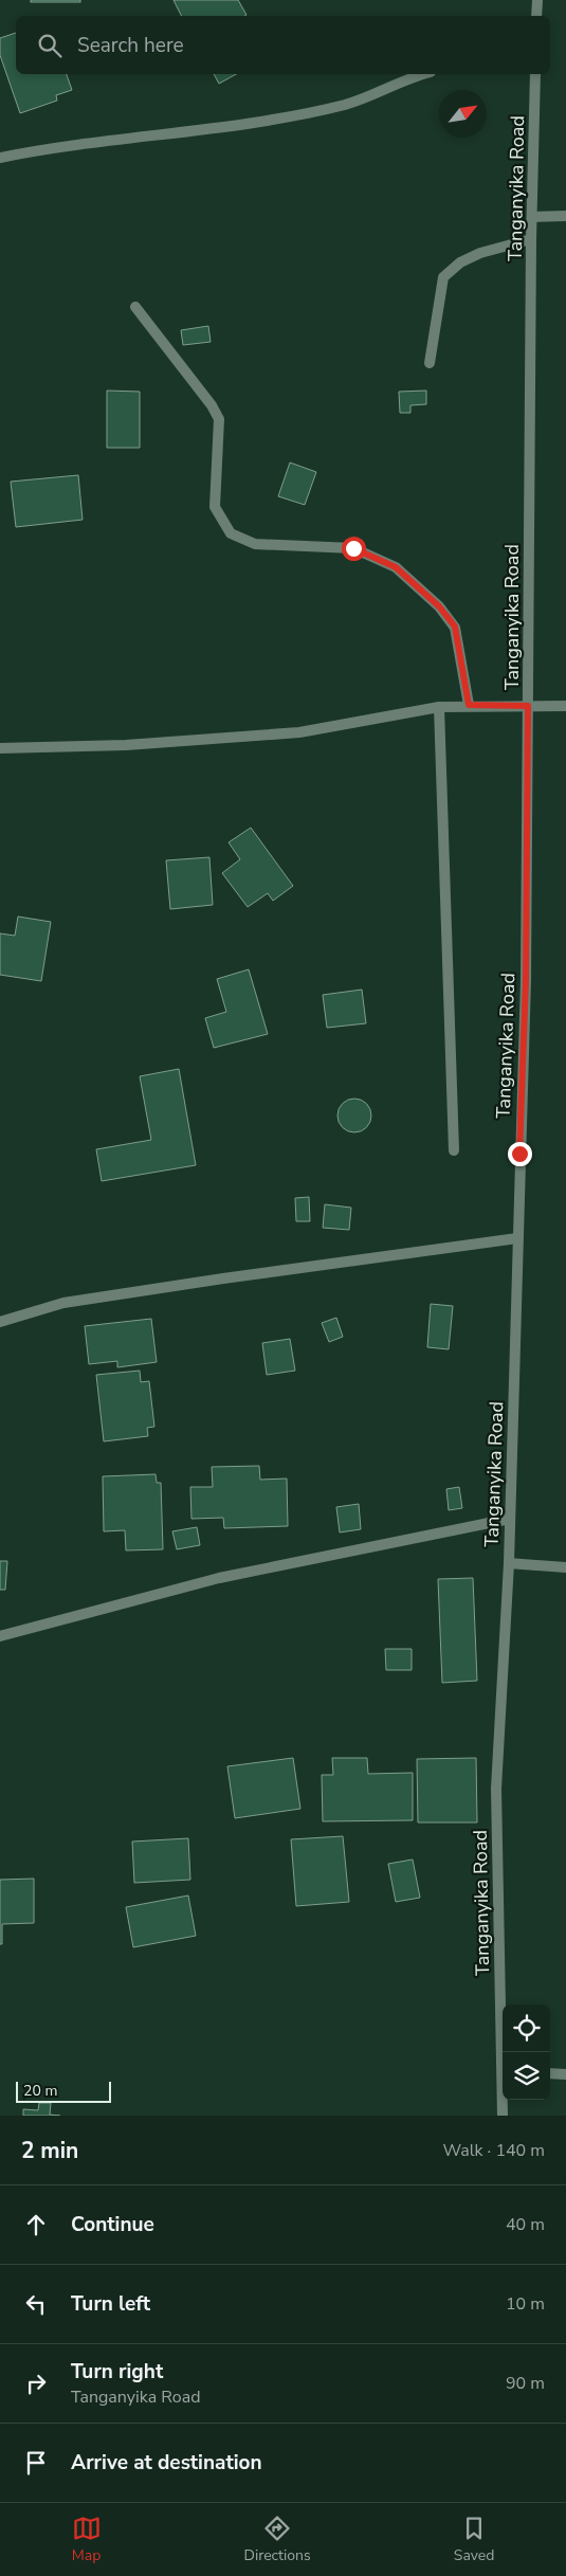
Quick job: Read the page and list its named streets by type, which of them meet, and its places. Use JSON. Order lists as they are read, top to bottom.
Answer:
{
  "streets": {
    "street": ["Tanganyika Road"]
  },
  "scale_bar": "20 m",
  "north": "top right",
  "page": {
    "search": "Search here",
    "scale": "20 m",
    "heading": ["2 min", "Walk · 140 m"],
    "list": [
      ["Continue", "40 m"],
      ["Turn left", "10 m"],
      ["Turn right", "Tanganyika Road", "90 m"],
      "Arrive at destination"
    ],
    "nav": ["Map", "Directions", "Saved"]
  }
}
